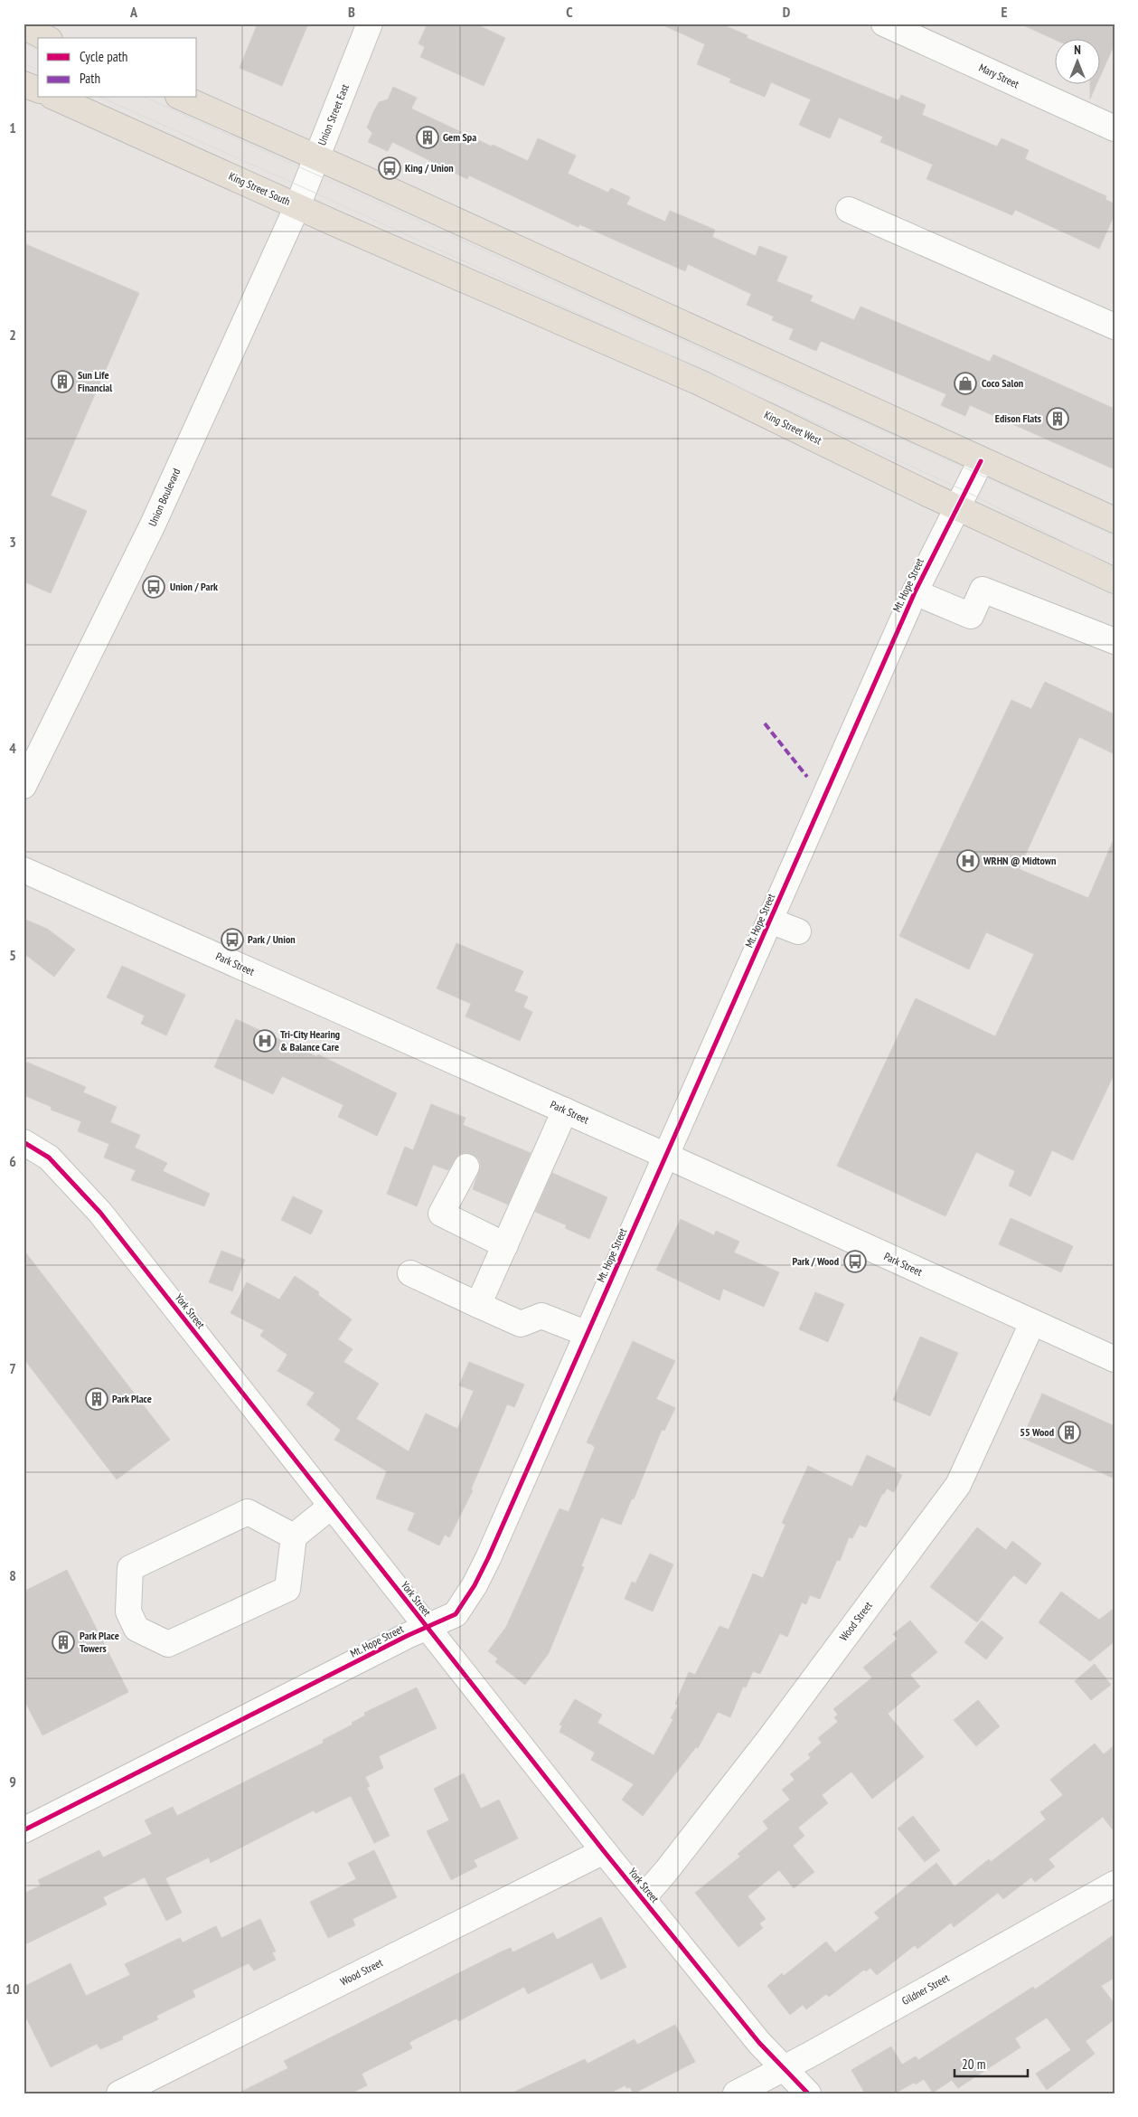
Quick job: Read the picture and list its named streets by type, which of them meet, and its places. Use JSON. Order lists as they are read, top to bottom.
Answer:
{
  "streets": {
    "main road": ["King Street South", "King Street West"],
    "street": [
      "Mary Street",
      "Union Street East",
      "Union Boulevard",
      "Mt. Hope Street",
      "Park Street",
      "York Street",
      "Wood Street",
      "Gildner Street"
    ]
  },
  "crossings": [
    ["Union Street East", "King Street South"],
    ["Union Street East", "Union Boulevard"],
    ["King Street South", "King Street West"],
    ["King Street South", "Union Boulevard"],
    ["King Street West", "Mt. Hope Street"],
    ["Mt. Hope Street", "Park Street"],
    ["Mt. Hope Street", "York Street"],
    ["Park Street", "Wood Street"],
    ["York Street", "Wood Street"],
    ["York Street", "Gildner Street"]
  ],
  "places": {
    "building": [
      "Gem Spa",
      "Sun Life Financial",
      "Edison Flats",
      "Park Place",
      "55 Wood",
      "Park Place Towers"
    ],
    "bus stop": [
      "King / Union",
      "Union / Park",
      "Park / Union",
      "Park / Wood"
    ],
    "shop": ["Coco Salon"],
    "hospital": ["WRHN @ Midtown", "Tri-City Hearing & Balance Care"]
  },
  "legend": ["Cycle path", "Path"],
  "scale_bar": "20 m",
  "north": "top",
  "grid": {
    "columns": [
      "A",
      "B",
      "C",
      "D",
      "E"
    ],
    "rows": [
      "1",
      "2",
      "3",
      "4",
      "5",
      "6",
      "7",
      "8",
      "9",
      "10"
    ]
  }
}
